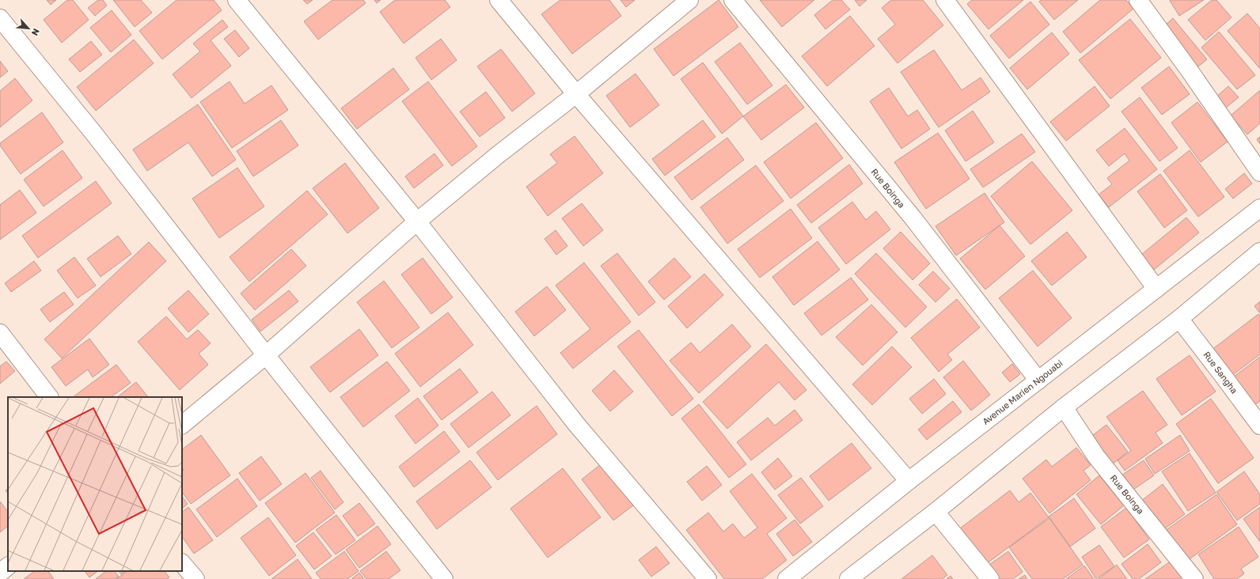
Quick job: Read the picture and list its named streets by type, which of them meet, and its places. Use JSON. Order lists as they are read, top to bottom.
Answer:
{
  "streets": {
    "street": ["Rue Boinga", "Rue Sangha", "Avenue Marien Ngouabi"]
  },
  "crossings": [
    ["Rue Boinga", "Avenue Marien Ngouabi"]
  ],
  "north": "bottom right"
}
